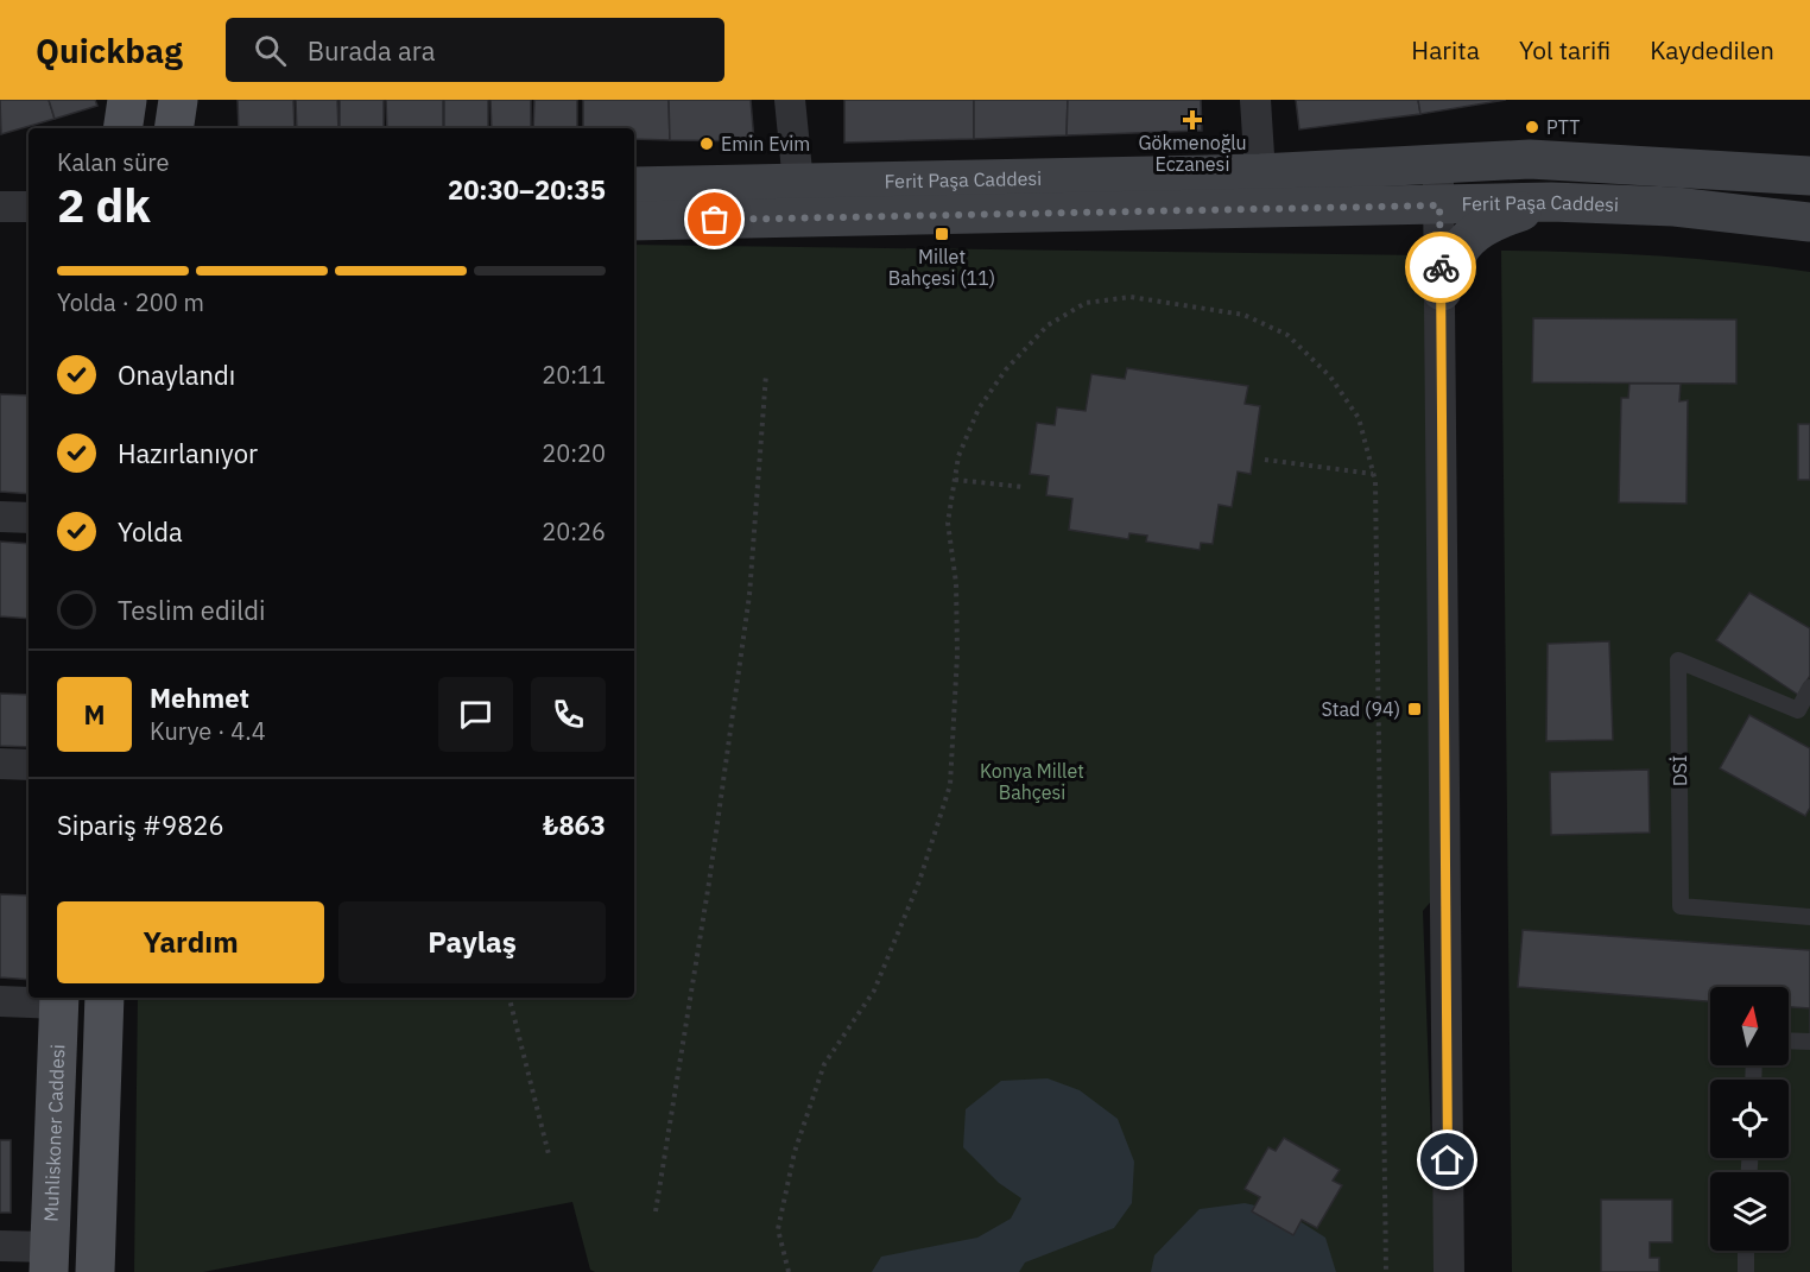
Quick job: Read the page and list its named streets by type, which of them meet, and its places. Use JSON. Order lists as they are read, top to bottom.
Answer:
{
  "streets": {
    "main road": ["Ferit Paşa Caddesi", "Muhliskoner Caddesi"],
    "lane": ["DSİ"]
  },
  "parks": ["Konya Millet Bahçesi"],
  "places": {
    "health": ["Gökmenoğlu Eczanesi"],
    "other": ["PTT", "Emin Evim"],
    "transit": ["Millet Bahçesi (11)", "Stad (94)"]
  },
  "north": "top",
  "page": {
    "header": "Quickbag",
    "search": "Burada ara",
    "nav": ["Harita", "Yol tarifi", "Kaydedilen"],
    "heading": ["2 dk", "Kalan süre", "20:30–20:35"],
    "panel": [
      "Mehmet",
      "Kurye · 4.4",
      "Sipariş #9826",
      "₺863"
    ],
    "bar": "Yolda · 200 m",
    "list": [
      ["Onaylandı", "20:11"],
      ["Hazırlanıyor", "20:20"],
      ["Yolda", "20:26"],
      "Teslim edildi"
    ],
    "round": "M",
    "buttons": ["Yardım", "Paylaş"]
  }
}
